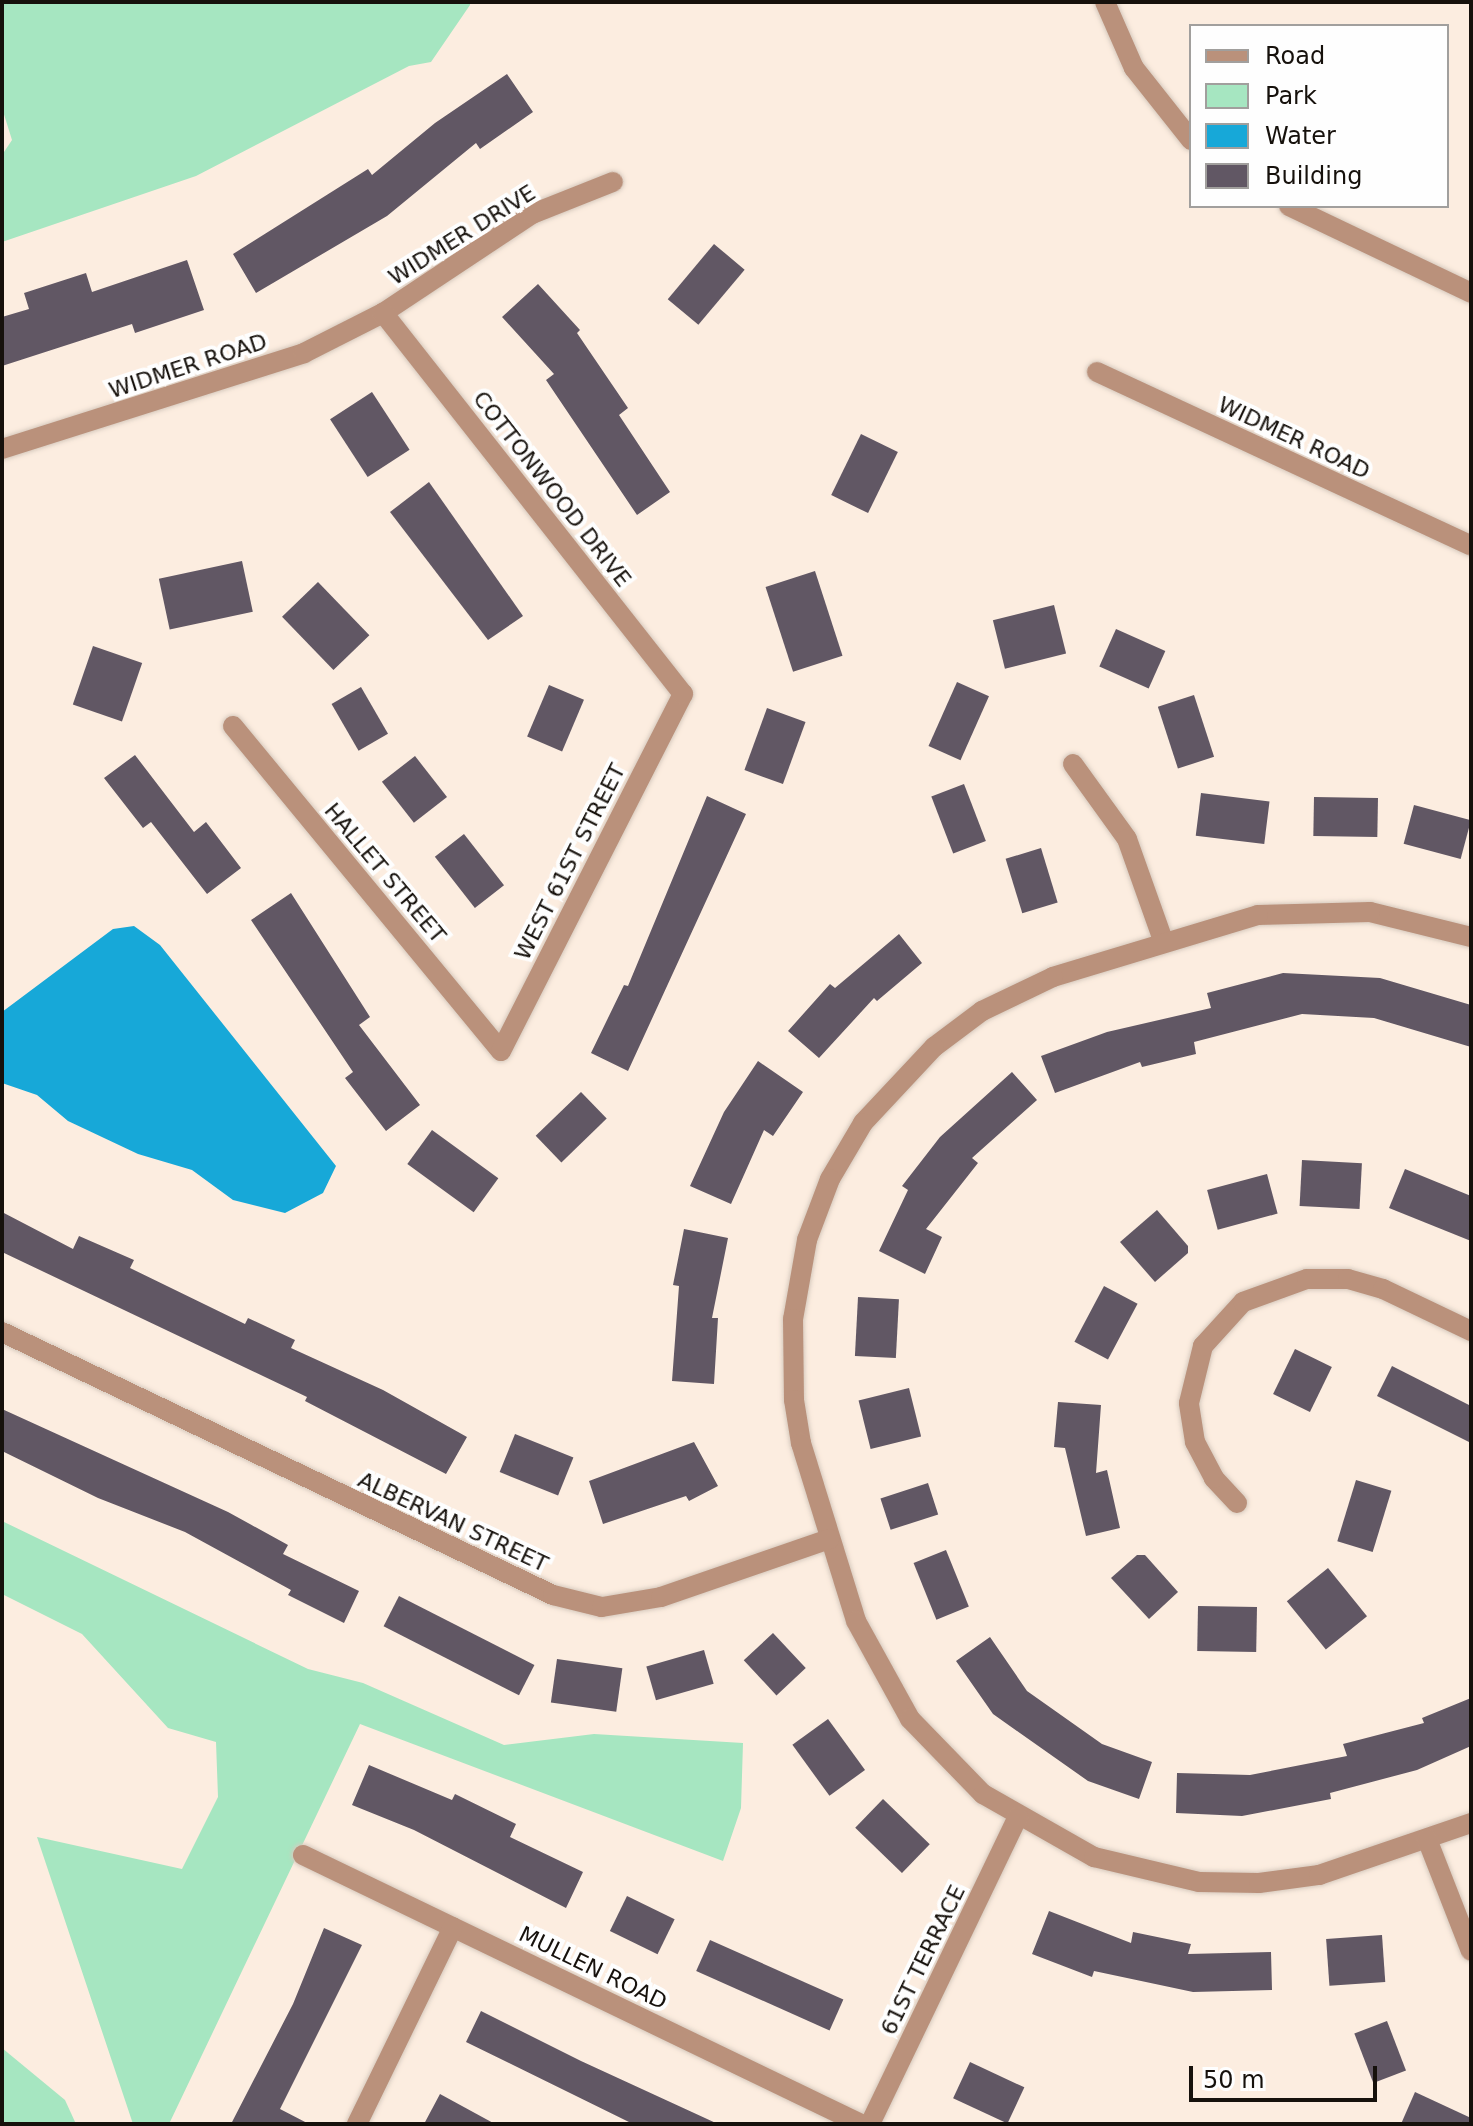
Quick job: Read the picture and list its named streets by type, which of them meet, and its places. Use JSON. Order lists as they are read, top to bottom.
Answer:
{
  "streets": {
    "street": [
      "WIDMER DRIVE",
      "WIDMER ROAD",
      "COTTONWOOD DRIVE",
      "WEST 61ST STREET",
      "HALLET STREET",
      "ALBERVAN STREET",
      "61ST TERRACE",
      "MULLEN ROAD"
    ]
  },
  "crossings": [
    ["WIDMER DRIVE", "WIDMER ROAD"],
    ["WIDMER DRIVE", "COTTONWOOD DRIVE"],
    ["WIDMER ROAD", "COTTONWOOD DRIVE"],
    ["COTTONWOOD DRIVE", "WEST 61ST STREET"],
    ["WEST 61ST STREET", "HALLET STREET"]
  ],
  "legend": [
    "Road",
    "Park",
    "Water",
    "Building"
  ],
  "scale_bar": "50 m"
}
